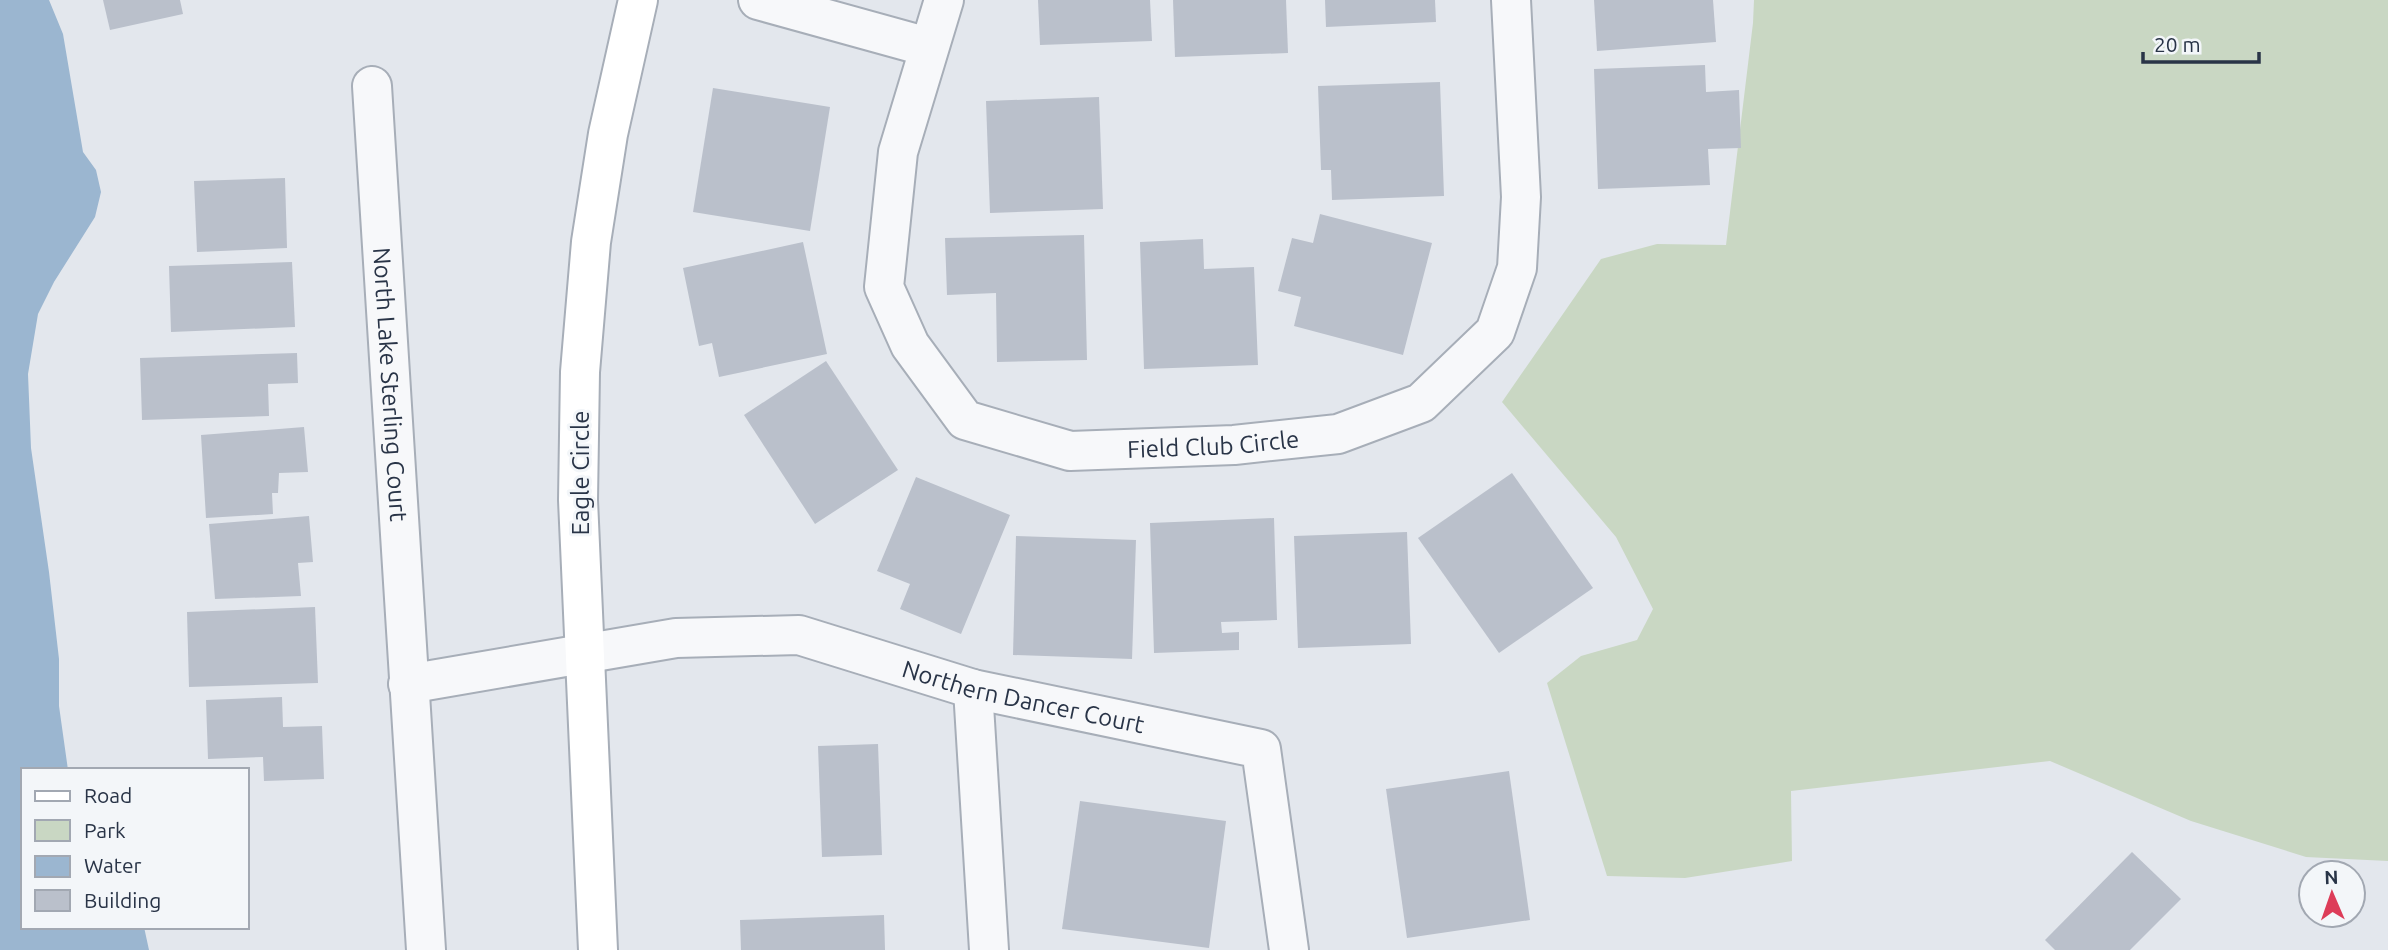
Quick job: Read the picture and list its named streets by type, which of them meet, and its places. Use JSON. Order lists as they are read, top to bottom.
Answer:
{
  "streets": {
    "street": [
      "North Lake Sterling Court",
      "Field Club Circle",
      "Eagle Circle",
      "Northern Dancer Court"
    ]
  },
  "crossings": [
    ["North Lake Sterling Court", "Northern Dancer Court"],
    ["Eagle Circle", "Northern Dancer Court"]
  ],
  "legend": [
    "Road",
    "Park",
    "Water",
    "Building"
  ],
  "scale_bar": "20 m",
  "north": "top"
}
